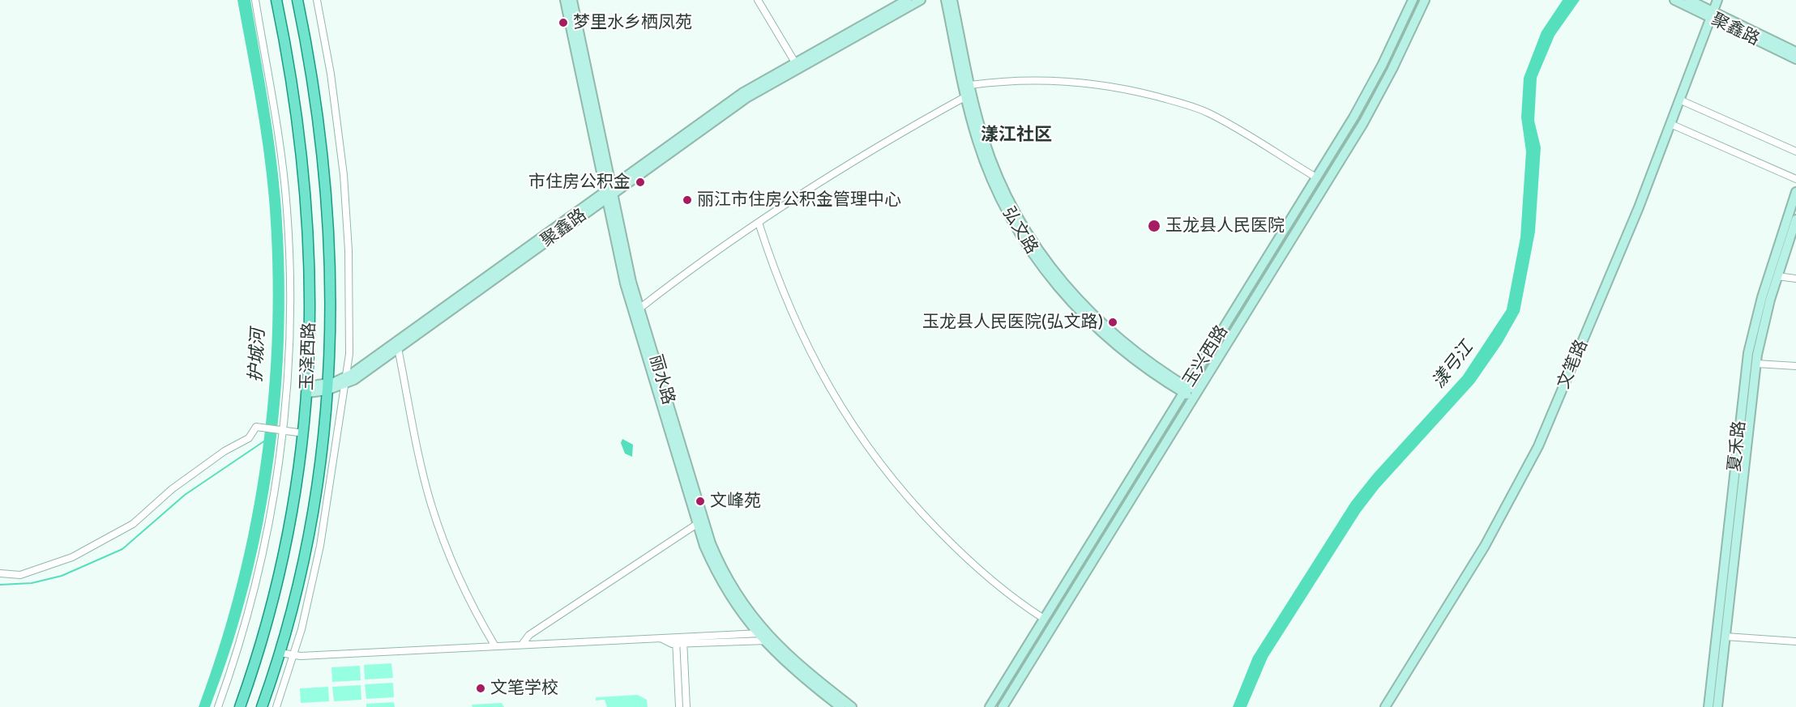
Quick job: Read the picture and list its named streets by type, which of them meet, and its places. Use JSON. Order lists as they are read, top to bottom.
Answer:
{
  "streets": {
    "main road": ["玉泽西路"],
    "street": [
      "聚鑫路",
      "弘文路",
      "玉兴西路",
      "文笔路",
      "丽水路",
      "夏禾路"
    ]
  },
  "crossings": [
    ["聚鑫路", "玉泽西路"],
    ["聚鑫路", "文笔路"],
    ["聚鑫路", "丽水路"],
    ["弘文路", "玉兴西路"]
  ],
  "districts": ["漾江社区"],
  "water": ["护城河", "漾弓江"],
  "places": [
    "梦里水乡栖凤苑",
    "市住房公积金",
    "丽江市住房公积金管理中心",
    "玉龙县人民医院",
    "玉龙县人民医院(弘文路)",
    "文峰苑",
    "文笔学校"
  ]
}
